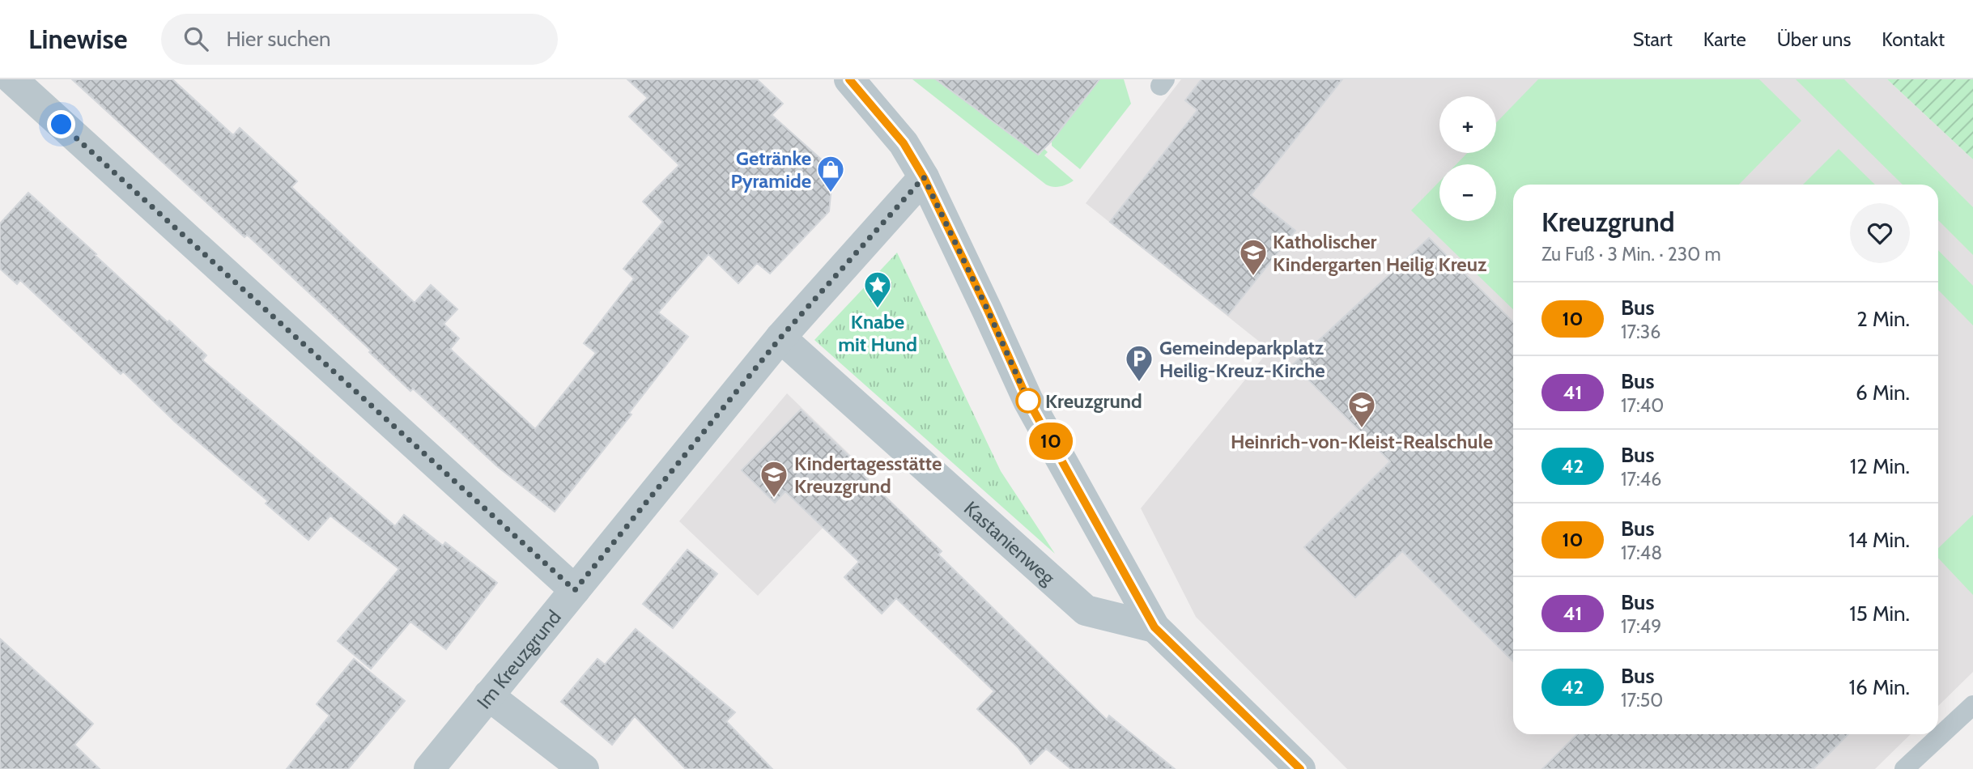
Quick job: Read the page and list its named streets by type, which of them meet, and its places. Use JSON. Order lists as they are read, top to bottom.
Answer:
{
  "streets": {
    "street": ["Kastanienweg", "Im Kreuzgrund"]
  },
  "crossings": [
    ["Kastanienweg", "Im Kreuzgrund"]
  ],
  "places": {
    "shop": ["Getränke Pyramide"],
    "school or university": ["Katholischer Kindergarten Heilig Kreuz", "Heinrich-von-Kleist-Realschule", "Kindertagesstätte Kreuzgrund"],
    "place": ["Knabe mit Hund"],
    "parking": ["Gemeindeparkplatz Heilig-Kreuz-Kirche"],
    "other": ["Kreuzgrund"]
  },
  "lines": ["bus line 10"],
  "page": {
    "header": "Linewise",
    "search": "Hier suchen",
    "nav": [
      "Start",
      "Karte",
      "Über uns",
      "Kontakt"
    ],
    "on_map": "10",
    "map_buttons": ["+", "−"],
    "heading": ["Kreuzgrund", "Zu Fuß · 3 Min. · 230 m"],
    "list": [
      {
        "mark": "10",
        "name": "Bus",
        "note": "17:36",
        "value": "2 Min."
      },
      {
        "mark": "41",
        "name": "Bus",
        "note": "17:40",
        "value": "6 Min."
      },
      {
        "mark": "42",
        "name": "Bus",
        "note": "17:46",
        "value": "12 Min."
      },
      {
        "mark": "10",
        "name": "Bus",
        "note": "17:48",
        "value": "14 Min."
      },
      {
        "mark": "41",
        "name": "Bus",
        "note": "17:49",
        "value": "15 Min."
      },
      {
        "mark": "42",
        "name": "Bus",
        "note": "17:50",
        "value": "16 Min."
      }
    ]
  }
}
